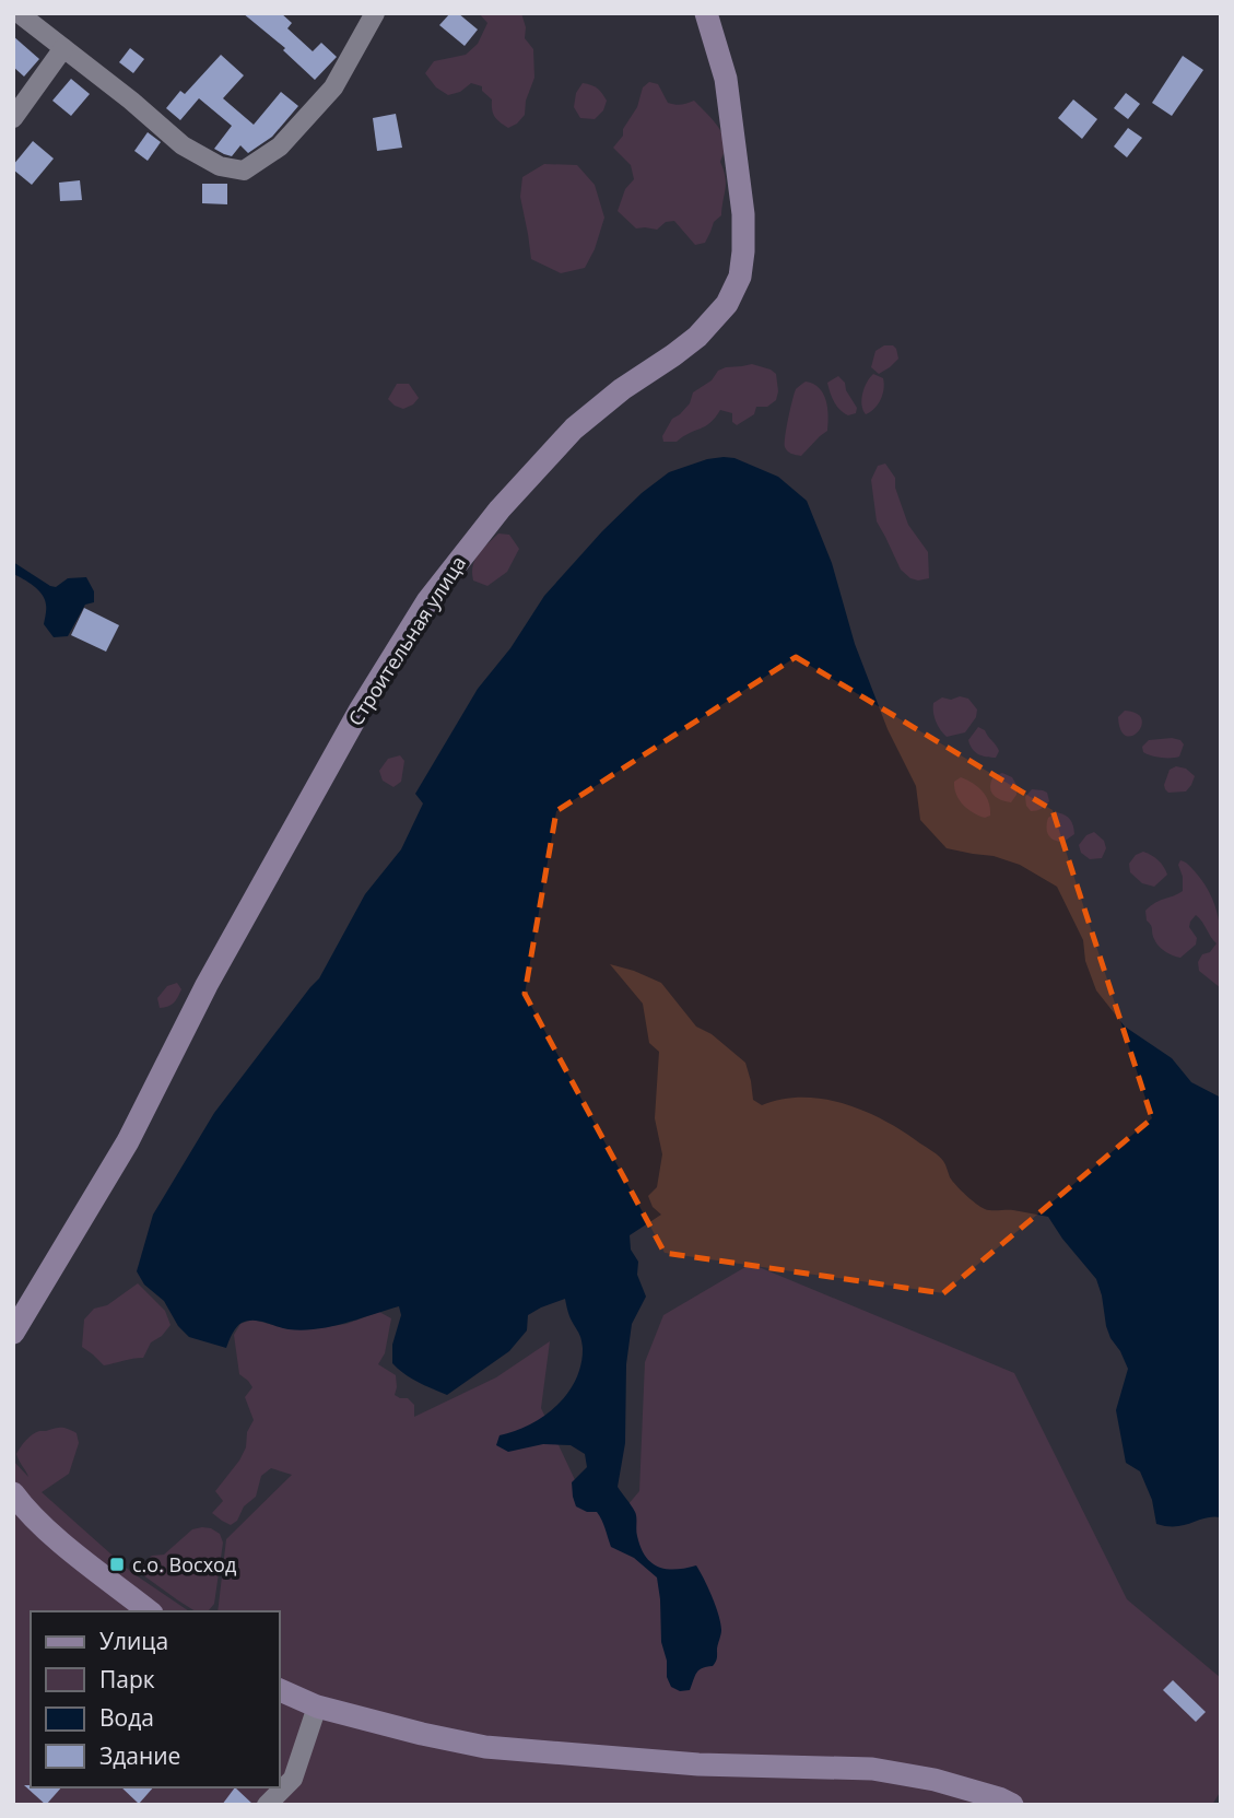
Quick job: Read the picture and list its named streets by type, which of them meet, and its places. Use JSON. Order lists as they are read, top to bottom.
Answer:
{
  "streets": {
    "street": ["Строительная улица"]
  },
  "places": {
    "transit": ["с.о. Восход"]
  },
  "legend": [
    "Улица",
    "Парк",
    "Вода",
    "Здание"
  ]
}
